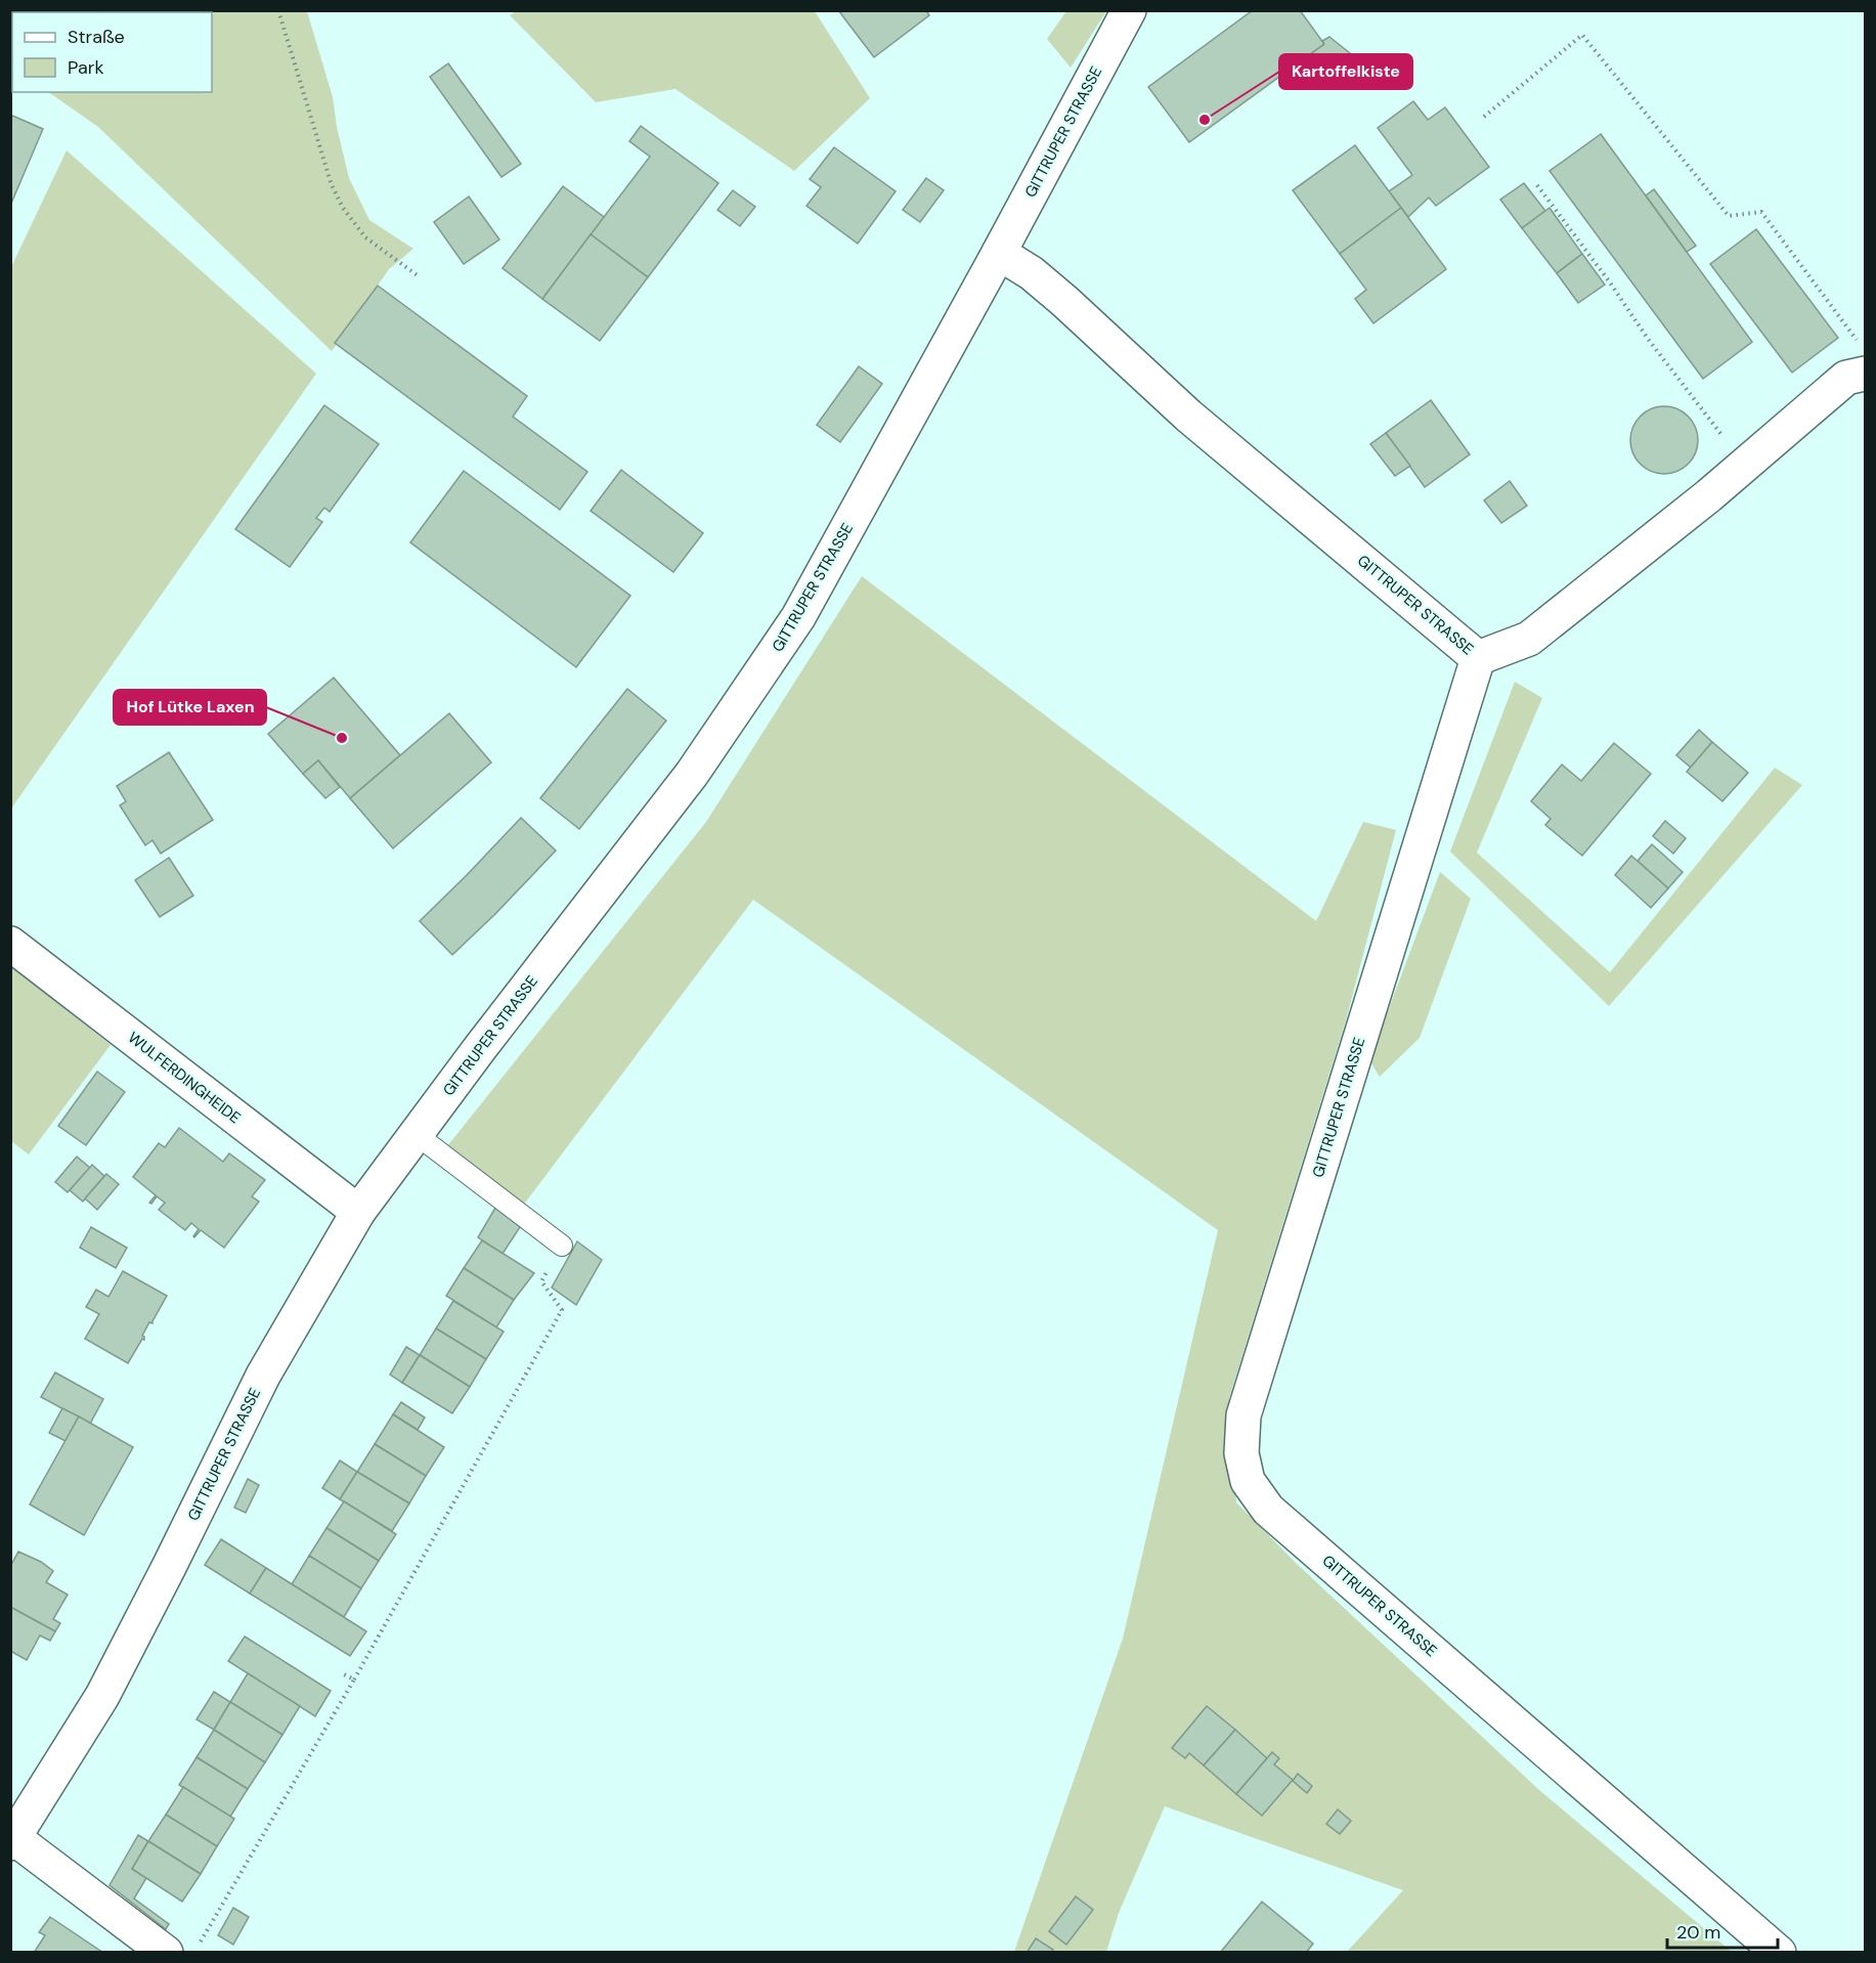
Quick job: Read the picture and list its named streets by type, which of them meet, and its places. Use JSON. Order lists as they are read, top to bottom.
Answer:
{
  "streets": {
    "street": ["GITTRUPER STRASSE", "WULFERDINGHEIDE"]
  },
  "crossings": [
    ["GITTRUPER STRASSE", "WULFERDINGHEIDE"]
  ],
  "places": ["Kartoffelkiste", "Hof Lütke Laxen"],
  "legend": ["Straße", "Park"],
  "scale_bar": "20 m"
}
